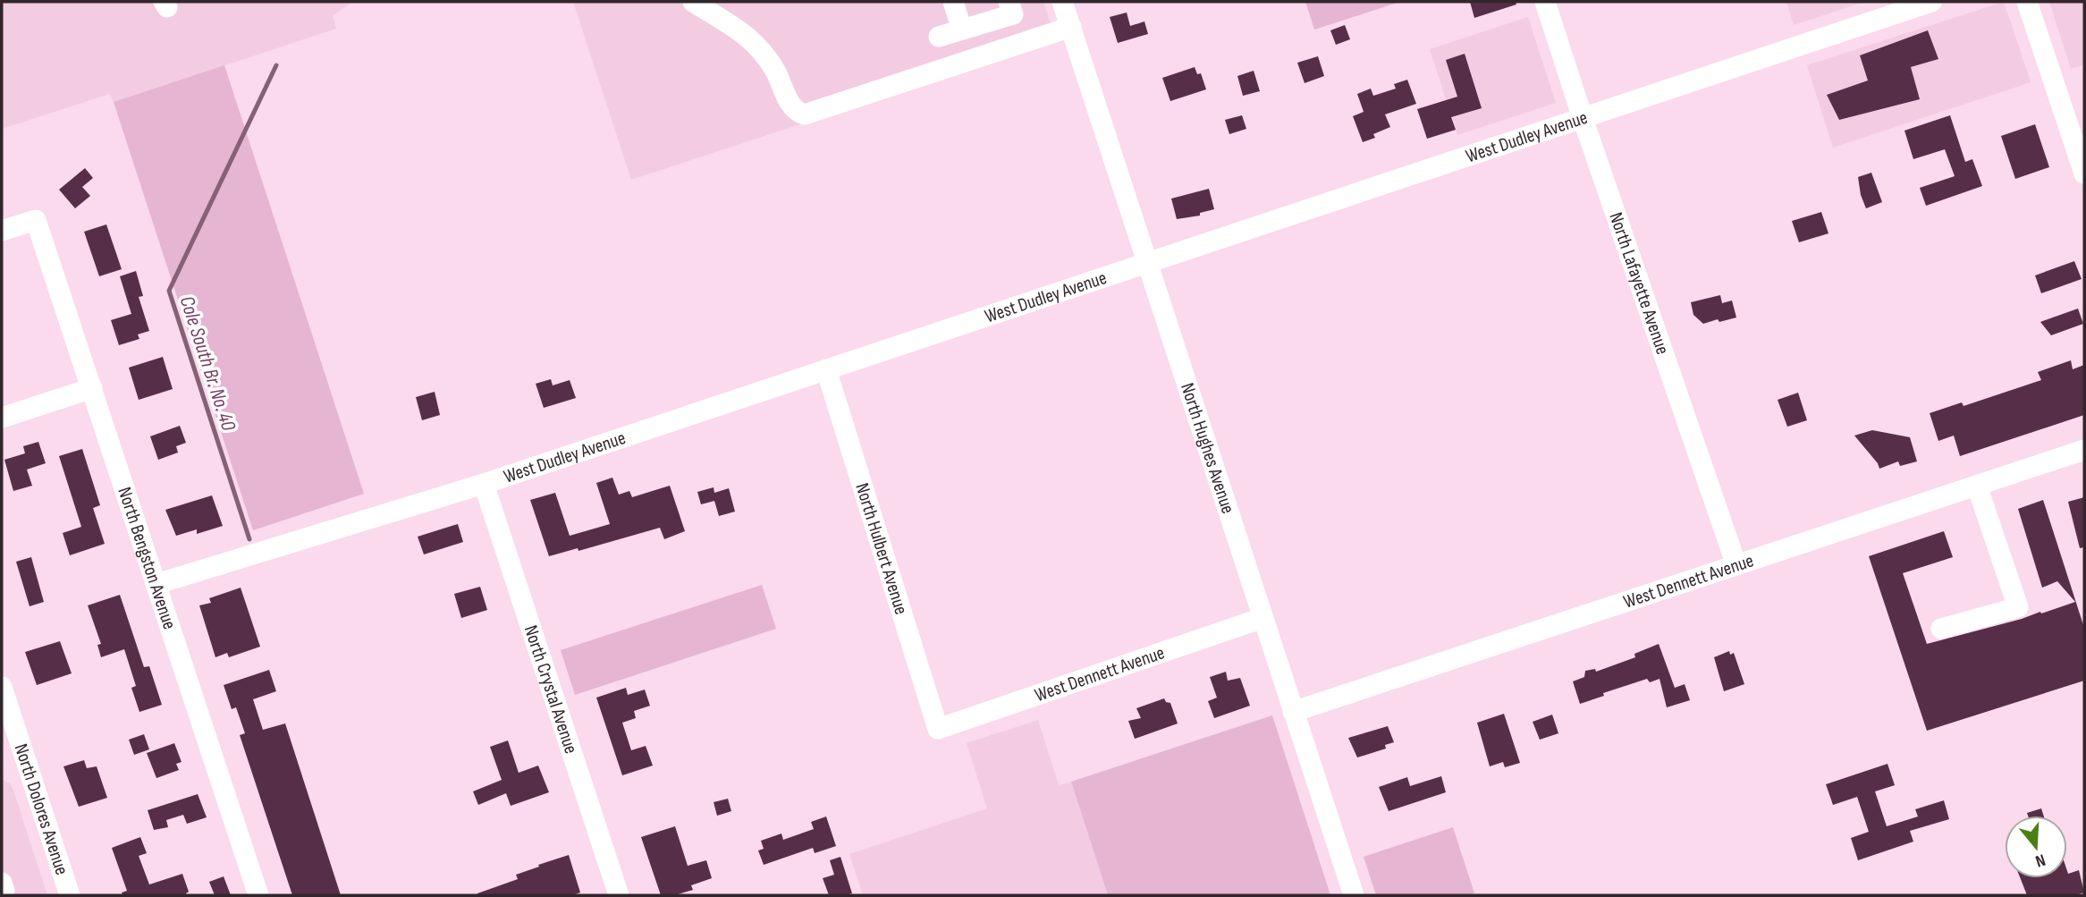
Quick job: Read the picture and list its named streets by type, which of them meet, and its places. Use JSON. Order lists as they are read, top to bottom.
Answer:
{
  "streets": {
    "street": [
      "West Dudley Avenue",
      "North Lafayette Avenue",
      "North Hughes Avenue",
      "North Hulbert Avenue",
      "North Bengston Avenue",
      "West Dennett Avenue",
      "North Crystal Avenue",
      "North Dolores Avenue"
    ]
  },
  "crossings": [
    ["West Dudley Avenue", "North Lafayette Avenue"],
    ["West Dudley Avenue", "North Hughes Avenue"],
    ["West Dudley Avenue", "North Hulbert Avenue"],
    ["West Dudley Avenue", "North Bengston Avenue"],
    ["West Dudley Avenue", "North Crystal Avenue"],
    ["North Lafayette Avenue", "West Dennett Avenue"],
    ["North Hughes Avenue", "West Dennett Avenue"],
    ["North Hulbert Avenue", "West Dennett Avenue"]
  ],
  "water": ["Cole South Br. No. 40"],
  "north": "bottom"
}
